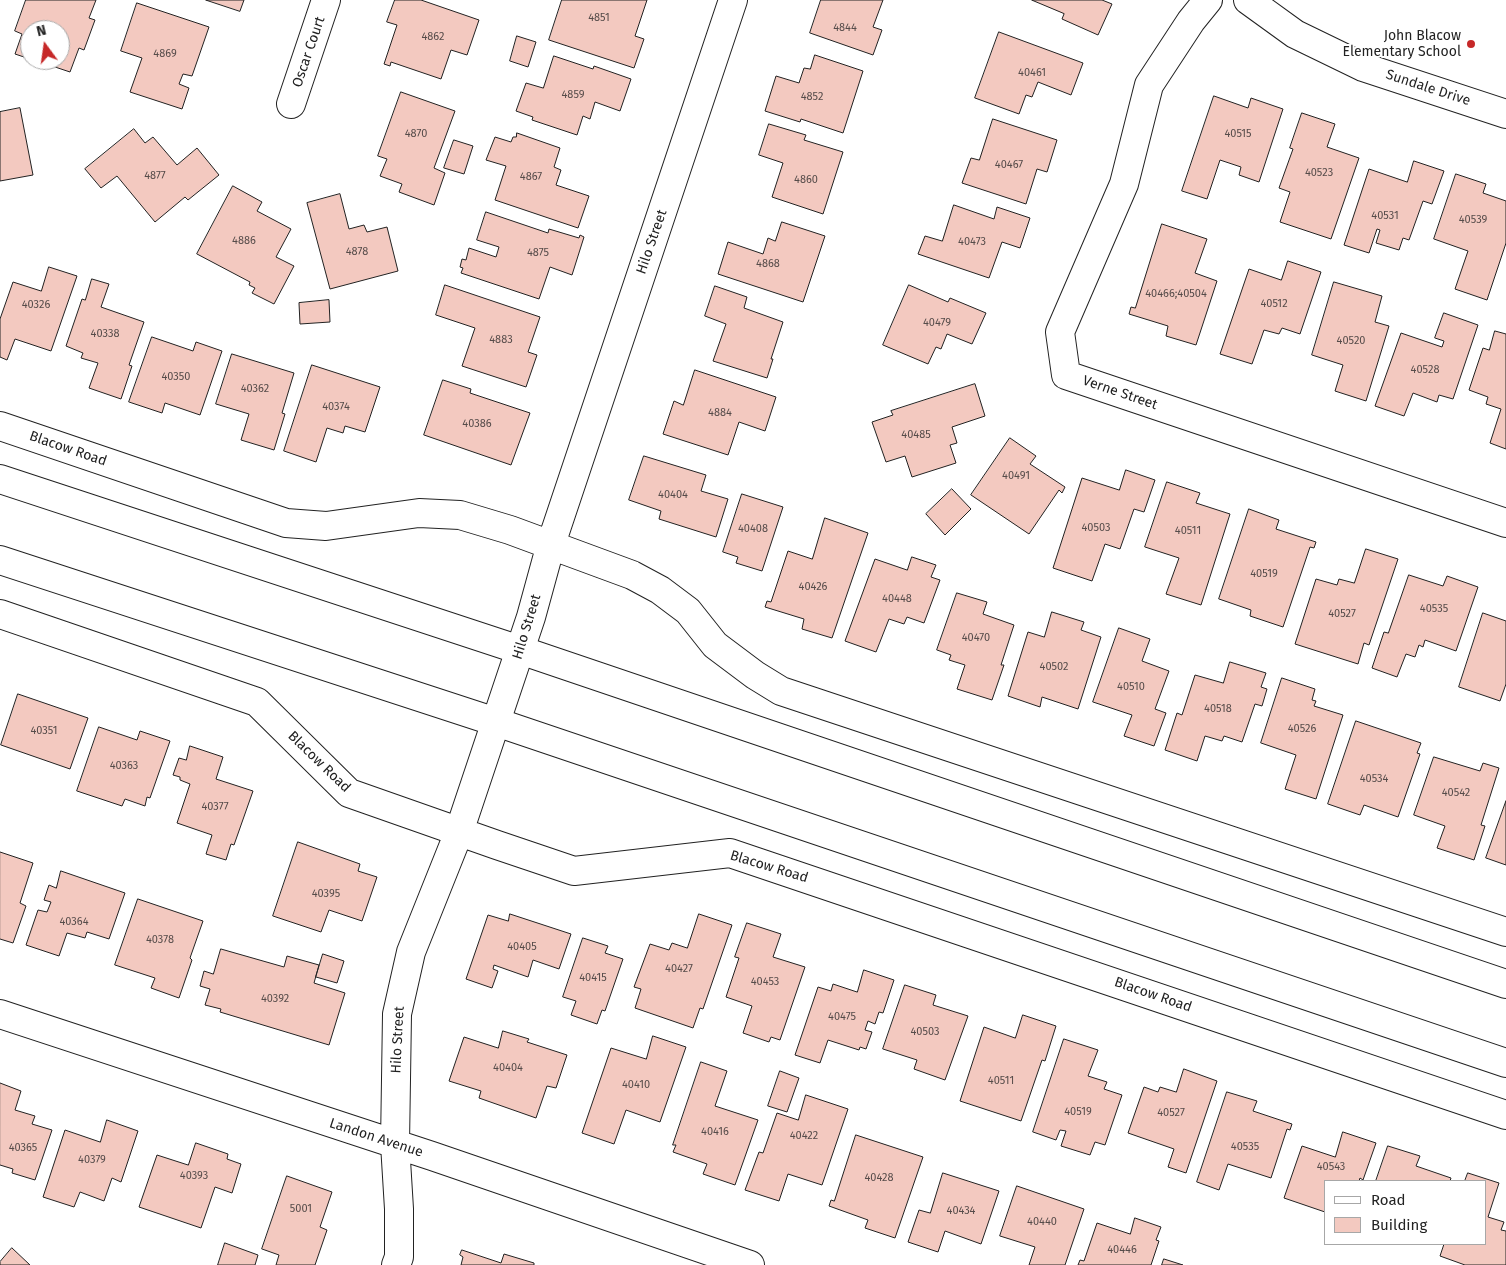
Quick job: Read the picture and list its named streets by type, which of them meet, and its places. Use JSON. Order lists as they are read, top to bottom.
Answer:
{
  "streets": {
    "street": [
      "Oscar Court",
      "Sundale Drive",
      "Hilo Street",
      "Verne Street",
      "Blacow Road",
      "Landon Avenue"
    ]
  },
  "crossings": [
    ["Hilo Street", "Blacow Road"],
    ["Hilo Street", "Landon Avenue"]
  ],
  "places": ["John Blacow Elementary School"],
  "house_numbers": [
    "4851",
    "4844",
    "4862",
    "4869",
    "40461",
    "4859",
    "4852",
    "4870",
    "40515",
    "40467",
    "40523",
    "4877",
    "4867",
    "4860",
    "40531",
    "40539",
    "4886",
    "40473",
    "4878",
    "4875",
    "4868",
    "40466;40504",
    "40512",
    "40326",
    "40479",
    "40338",
    "4883",
    "40520",
    "40528",
    "40350",
    "40362",
    "40374",
    "4884",
    "40386",
    "40485",
    "40491",
    "40404",
    "40503",
    "40408",
    "40511",
    "40519",
    "40426",
    "40448",
    "40535",
    "40527",
    "40470",
    "40502",
    "40510",
    "40518",
    "40526",
    "40351",
    "40363",
    "40534",
    "40542",
    "40377",
    "40395",
    "40364",
    "40378",
    "40405",
    "40427",
    "40415",
    "40453",
    "40392",
    "40475",
    "40503",
    "40404",
    "40511",
    "40410",
    "40519",
    "40527",
    "40416",
    "40422",
    "40535",
    "40365",
    "40379",
    "40543",
    "40393",
    "40428",
    "5001",
    "40434",
    "40440",
    "40446"
  ],
  "legend": ["Road", "Building"],
  "north": "top"
}
